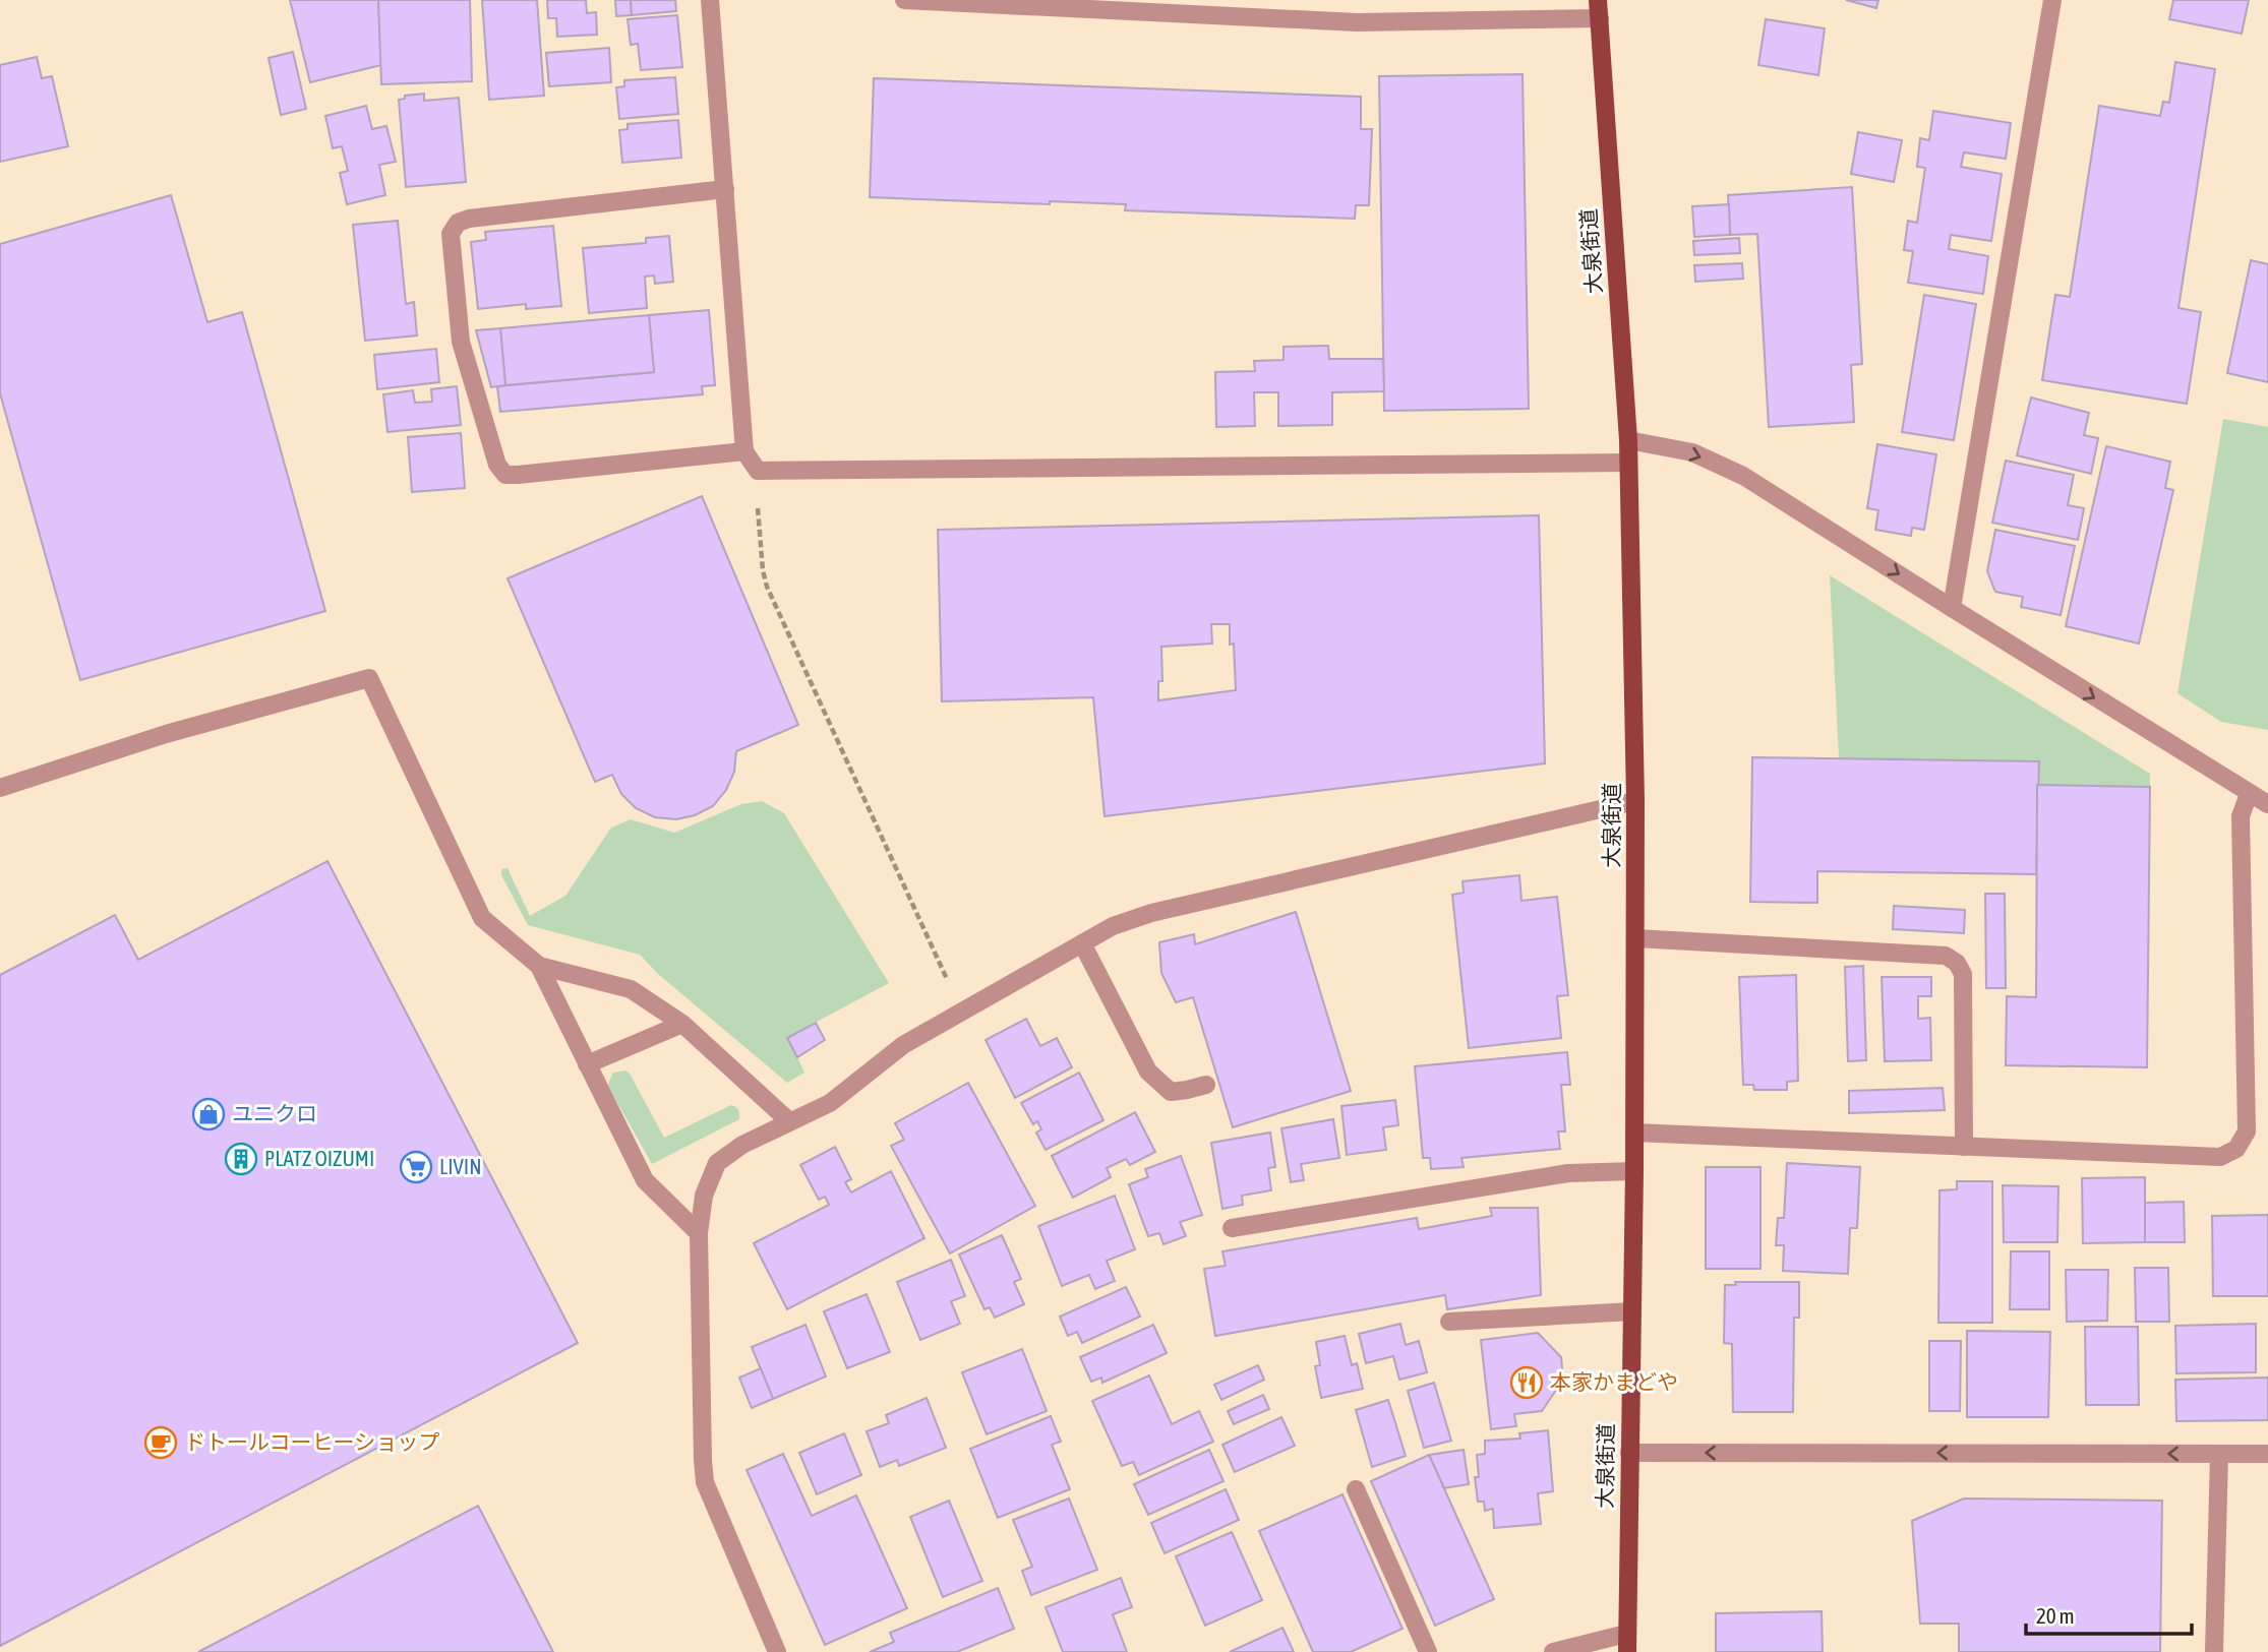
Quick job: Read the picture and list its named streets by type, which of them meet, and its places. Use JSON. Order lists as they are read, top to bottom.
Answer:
{
  "streets": {
    "main road": ["大泉街道"]
  },
  "places": {
    "shop": ["ユニクロ"],
    "building": ["PLATZ OIZUMI"],
    "supermarket": ["LIVIN"],
    "restaurant": ["本家かまどや"],
    "cafe": ["ドトールコーヒーショップ"]
  },
  "scale_bar": "20 m"
}
